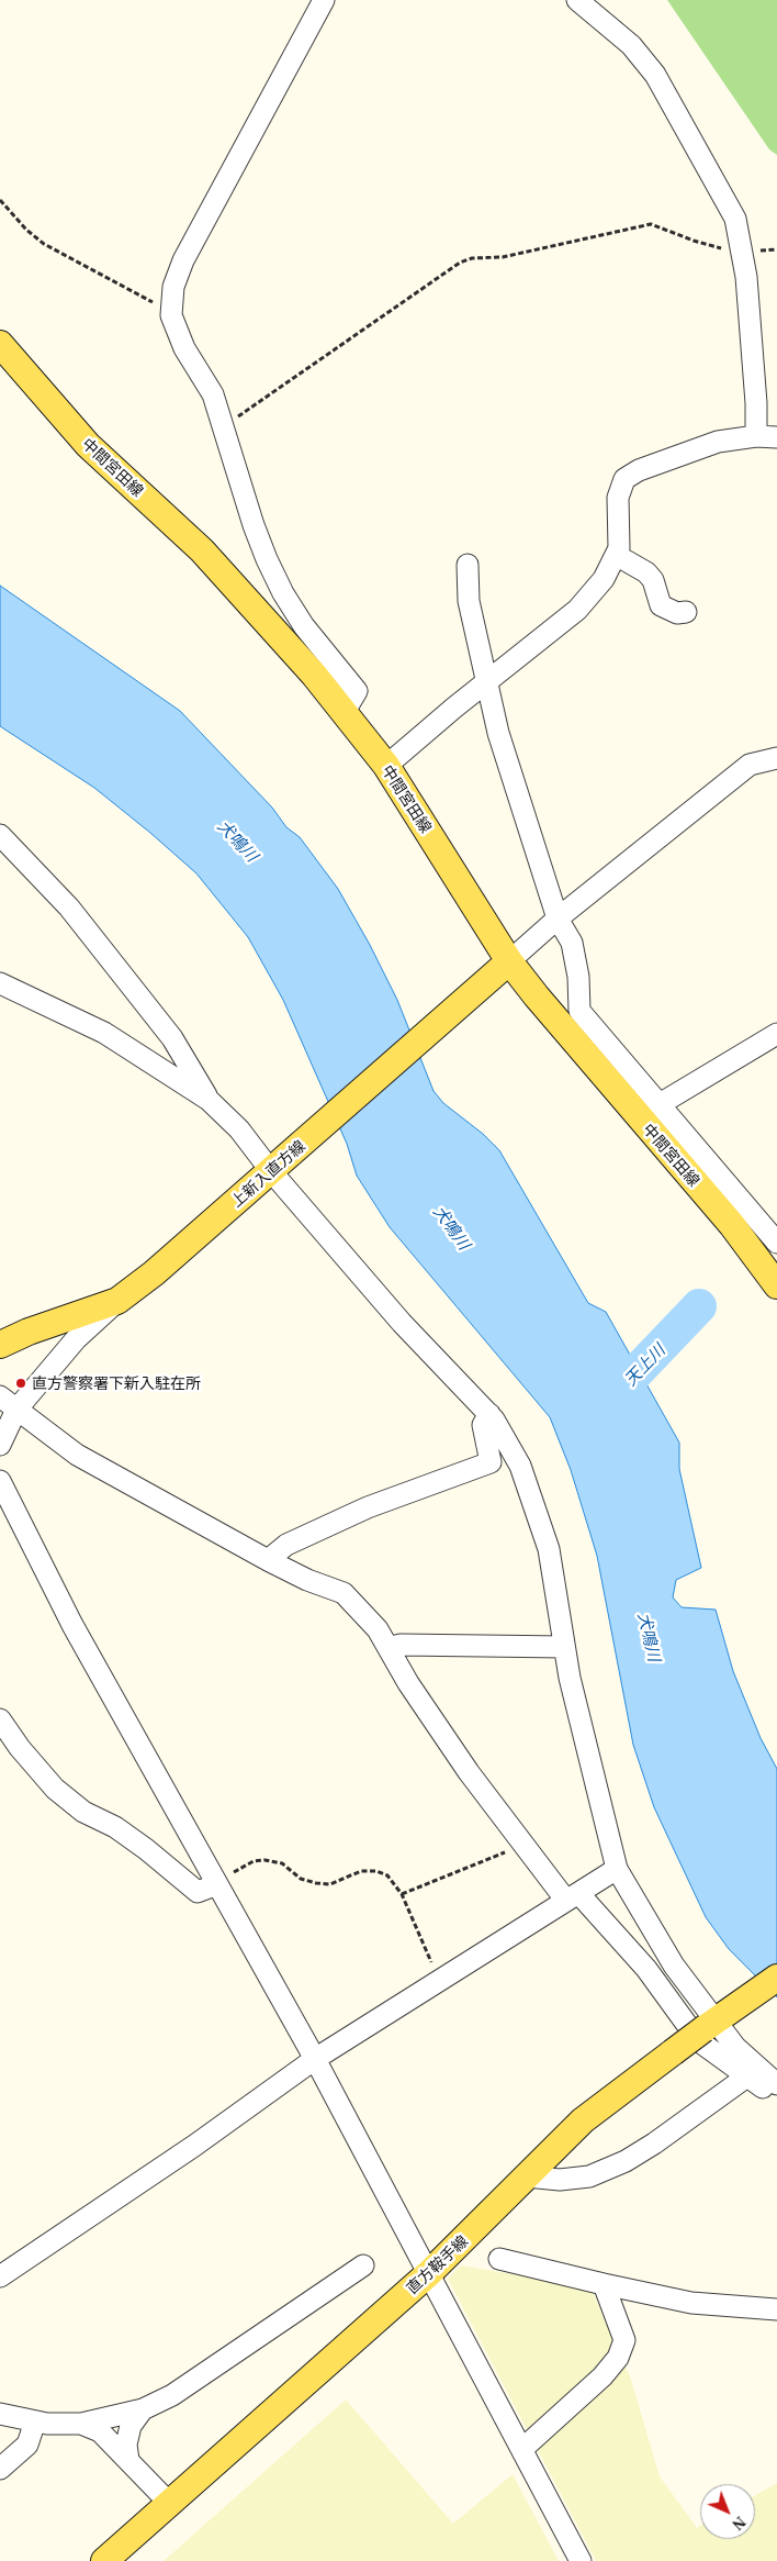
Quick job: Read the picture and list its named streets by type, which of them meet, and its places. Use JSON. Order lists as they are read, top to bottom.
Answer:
{
  "streets": {
    "main road": ["中間宮田線", "上新入直方線", "直方鞍手線"]
  },
  "crossings": [
    ["中間宮田線", "上新入直方線"]
  ],
  "water": ["犬鳴川", "天上川"],
  "places": ["直方警察署下新入駐在所"],
  "north": "bottom right"
}
